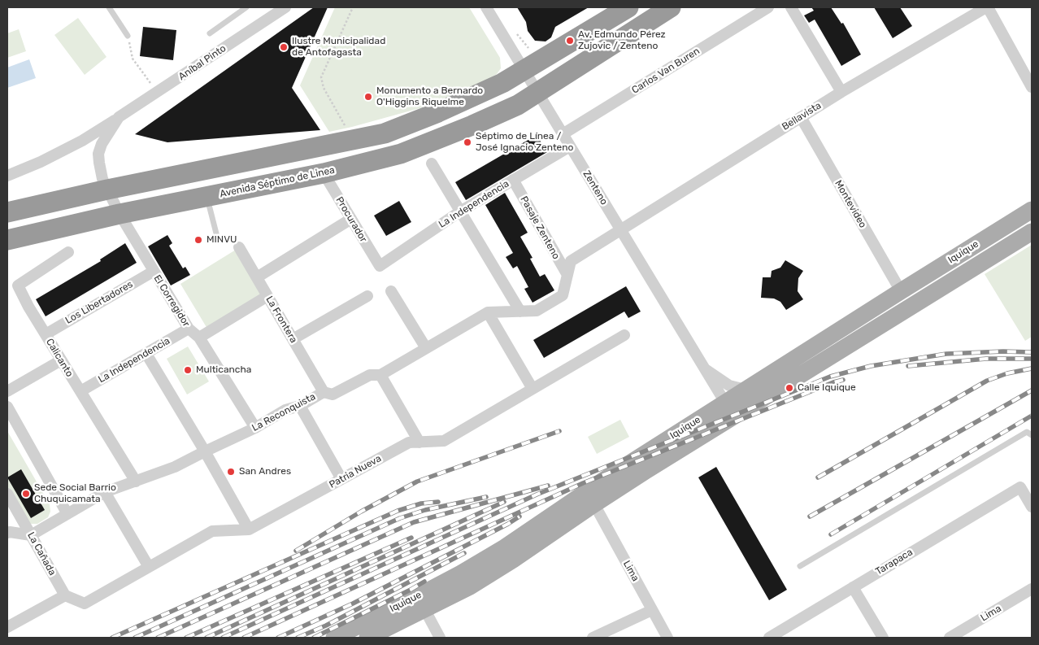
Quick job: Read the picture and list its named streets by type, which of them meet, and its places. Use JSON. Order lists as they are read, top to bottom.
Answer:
{
  "streets": {
    "highway": ["Avenida Séptimo de Linea"],
    "main road": ["Iquique"],
    "street": [
      "Aníbal Pinto",
      "Carlos Van Buren",
      "Bellavista",
      "Zenteno",
      "La Independencia",
      "Montevideo",
      "Procurador",
      "Pasaje Zenteno",
      "El Corregidor",
      "Los Libertadores",
      "La Frontera",
      "Calicanto",
      "La Reconquista",
      "Patria Nueva",
      "La Cañada",
      "Tarapaca",
      "Lima"
    ]
  },
  "crossings": [
    ["Aníbal Pinto", "El Corregidor"],
    ["Carlos Van Buren", "Zenteno"],
    ["Bellavista", "Zenteno"],
    ["Bellavista", "Montevideo"],
    ["Bellavista", "La Reconquista"],
    ["Avenida Séptimo de Linea", "Zenteno"],
    ["Avenida Séptimo de Linea", "Procurador"],
    ["Avenida Séptimo de Linea", "El Corregidor"],
    ["Zenteno", "La Independencia"],
    ["Zenteno", "Iquique"],
    ["Zenteno", "La Reconquista"],
    ["La Independencia", "Procurador"],
    ["La Independencia", "Pasaje Zenteno"],
    ["La Independencia", "El Corregidor"],
    ["La Independencia", "Calicanto"],
    ["Montevideo", "Iquique"],
    ["Pasaje Zenteno", "La Reconquista"],
    ["Iquique", "Lima"],
    ["El Corregidor", "Los Libertadores"],
    ["El Corregidor", "La Reconquista"],
    ["Los Libertadores", "Calicanto"],
    ["La Frontera", "La Reconquista"],
    ["Calicanto", "La Reconquista"],
    ["La Reconquista", "La Cañada"],
    ["Patria Nueva", "La Cañada"]
  ],
  "places": [
    "Av. Edmundo Pérez Zujovic / Zenteno",
    "Ilustre Municipalidad de Antofagasta",
    "Monumento a Bernardo O'Higgins Riquelme",
    "Séptimo de Línea / José Ignacio Zenteno",
    "MINVU",
    "Multicancha",
    "Calle Iquique",
    "San Andres",
    "Sede Social Barrio Chuquicamata"
  ]
}
